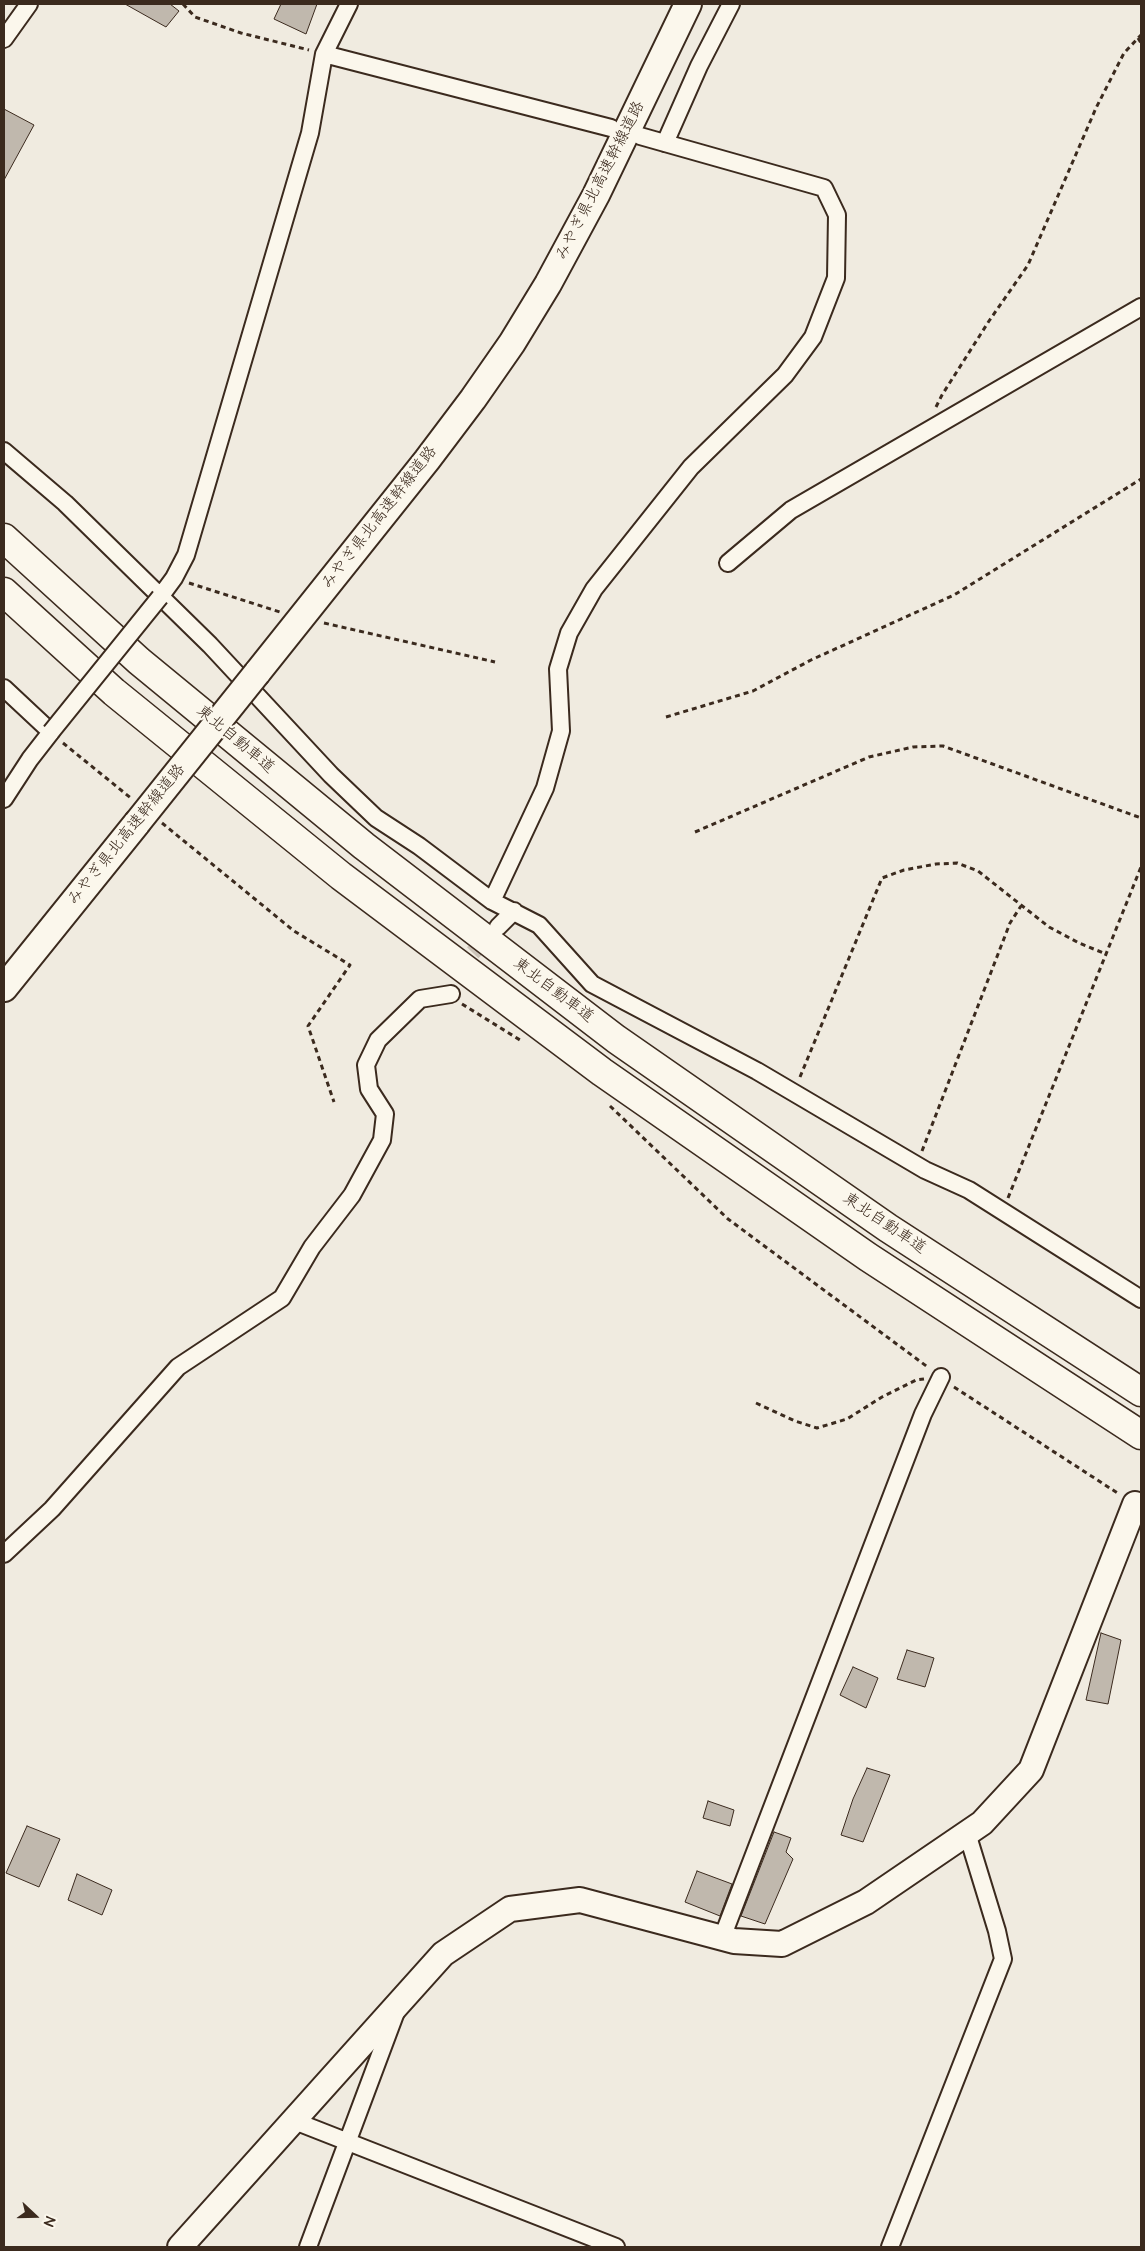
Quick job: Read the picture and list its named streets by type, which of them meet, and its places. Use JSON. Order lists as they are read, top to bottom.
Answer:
{
  "streets": {
    "highway": ["東北自動車道"],
    "main road": ["みやぎ県北高速幹線道路"]
  },
  "north": "right"
}
